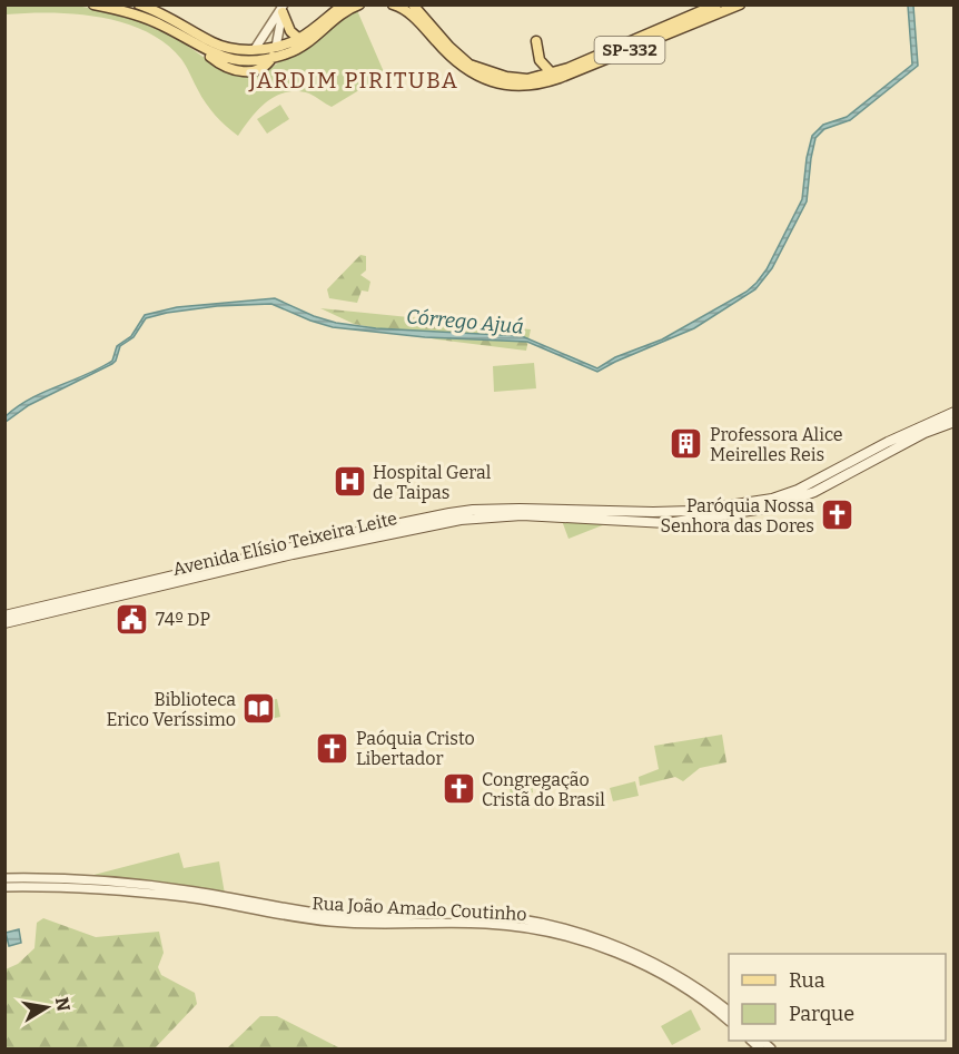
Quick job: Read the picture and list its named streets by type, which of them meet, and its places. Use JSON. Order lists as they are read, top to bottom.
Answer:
{
  "streets": {
    "main road": ["SP-332", "Avenida Elísio Teixeira Leite"],
    "street": ["Rua João Amado Coutinho"]
  },
  "districts": ["JARDIM PIRITUBA"],
  "water": ["Córrego Ajuá"],
  "places": {
    "building": ["Professora Alice Meirelles Reis"],
    "hospital": ["Hospital Geral de Taipas"],
    "church": ["Paróquia Nossa Senhora das Dores", "Paóquia Cristo Libertador", "Congregação Cristã do Brasil"],
    "public building": ["74º DP"],
    "library": ["Biblioteca Erico Veríssimo"]
  },
  "legend": ["Rua", "Parque"],
  "north": "right"
}
